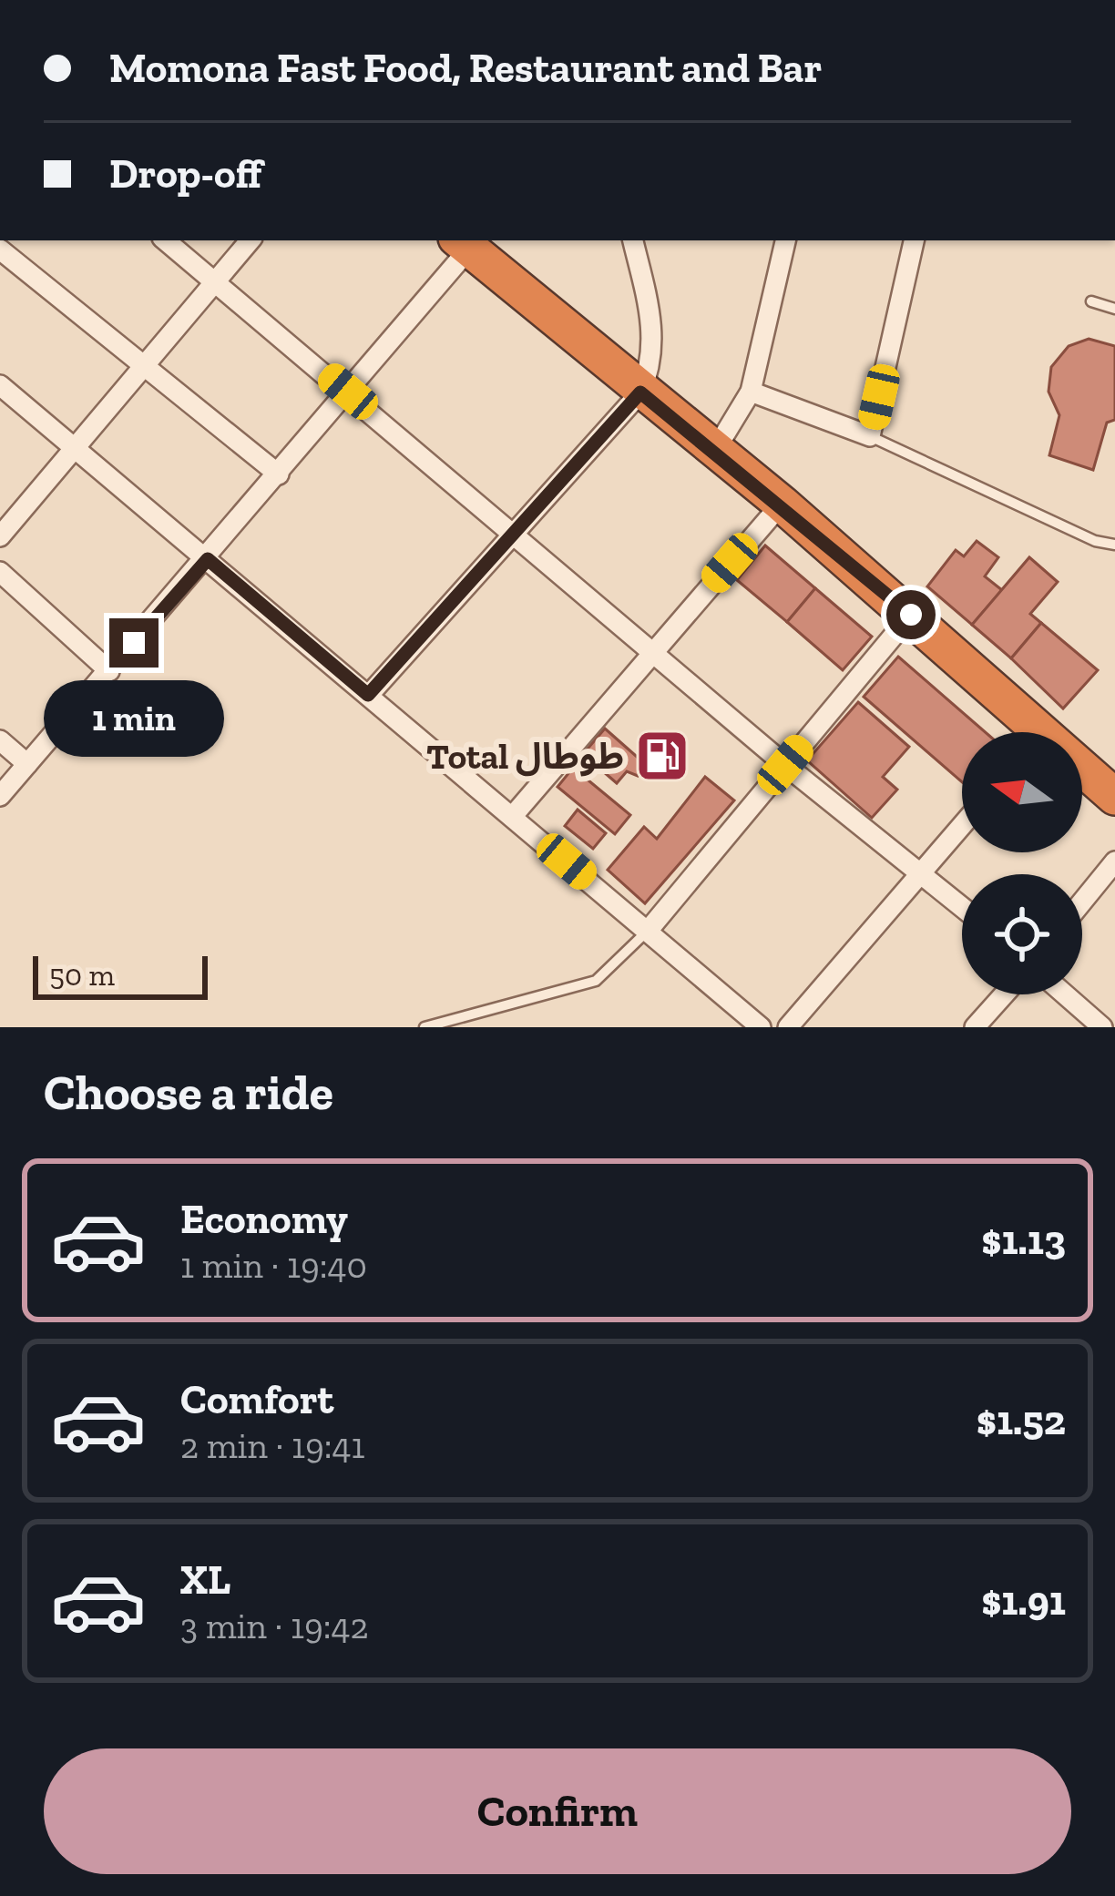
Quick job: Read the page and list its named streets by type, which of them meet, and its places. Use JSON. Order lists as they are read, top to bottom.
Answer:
{
  "places": {
    "fuel station": ["Total طوطال"]
  },
  "scale_bar": "50 m",
  "north": "left",
  "page": {
    "banner": ["Momona Fast Food, Restaurant and Bar", "Drop-off"],
    "bubble": "1 min",
    "scale": "50 m",
    "heading": "Choose a ride",
    "list": [
      {
        "name": "Economy",
        "note": "1 min · 19:40",
        "value": "$1.13"
      },
      {
        "name": "Comfort",
        "note": "2 min · 19:41",
        "value": "$1.52"
      },
      {
        "name": "XL",
        "note": "3 min · 19:42",
        "value": "$1.91"
      }
    ],
    "buttons": "Confirm"
  }
}
